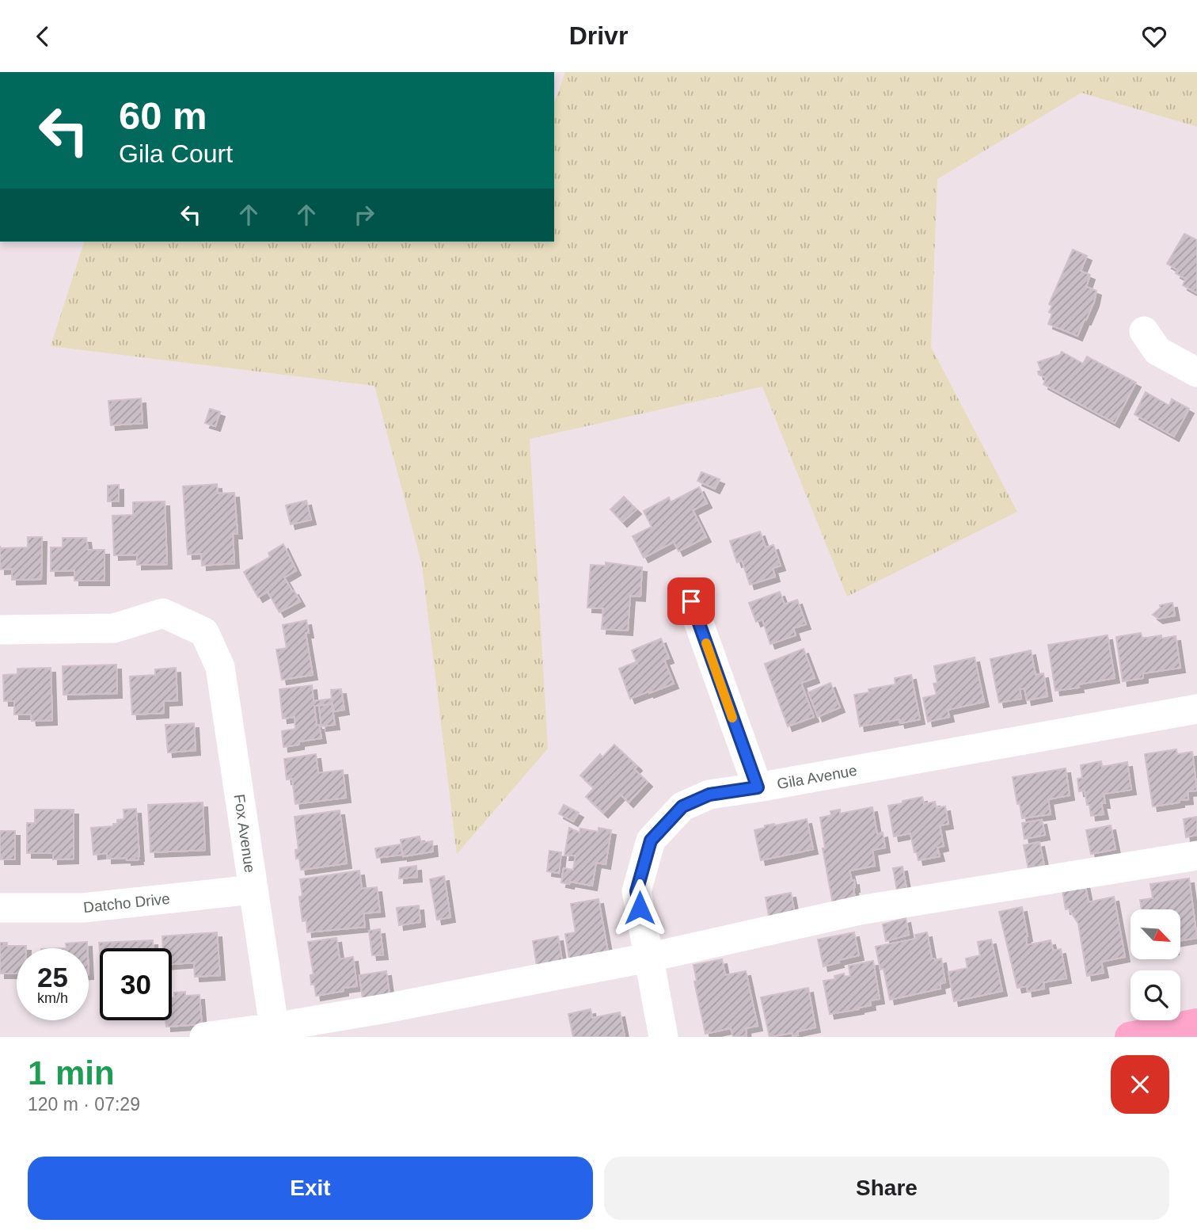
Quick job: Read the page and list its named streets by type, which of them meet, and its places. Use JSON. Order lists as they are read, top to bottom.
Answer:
{
  "streets": {
    "street": ["Gila Avenue", "Fox Avenue", "Datcho Drive"]
  },
  "crossings": [
    ["Fox Avenue", "Datcho Drive"]
  ],
  "north": "bottom right",
  "page": {
    "header": "Drivr",
    "turn": ["60 m", "Gila Court"],
    "speed": "25 km/h",
    "limit": "30",
    "heading": ["1 min", "120 m · 07:29"],
    "buttons": ["Exit", "Share"]
  }
}
